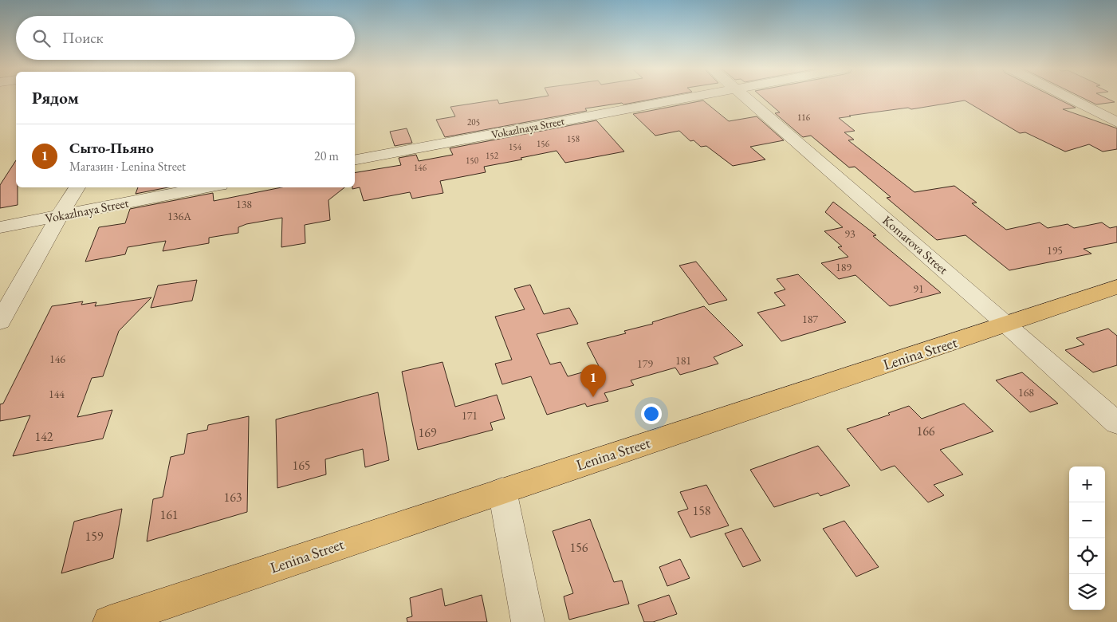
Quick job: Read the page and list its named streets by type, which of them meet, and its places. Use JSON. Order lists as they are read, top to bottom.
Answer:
{
  "streets": {
    "main road": ["Lenina Street"],
    "street": ["Vokazlnaya Street", "Komarova Street"]
  },
  "crossings": [
    ["Komarova Street", "Lenina Street"]
  ],
  "house_numbers": [
    "116",
    "205",
    "158",
    "156",
    "154",
    "152",
    "150",
    "146",
    "138",
    "136А",
    "93",
    "195",
    "189",
    "91",
    "187",
    "146",
    "181",
    "179",
    "168",
    "144",
    "171",
    "166",
    "169",
    "142",
    "165",
    "163",
    "158",
    "161",
    "159",
    "156"
  ],
  "page": {
    "search": "Поиск",
    "heading": "Рядом",
    "list": [
      {
        "mark": "1",
        "name": "Сыто-Пьяно",
        "note": "Магазин · Lenina Street",
        "value": "20 m"
      }
    ],
    "pins": "1",
    "map_buttons": ["+", "−"]
  }
}
